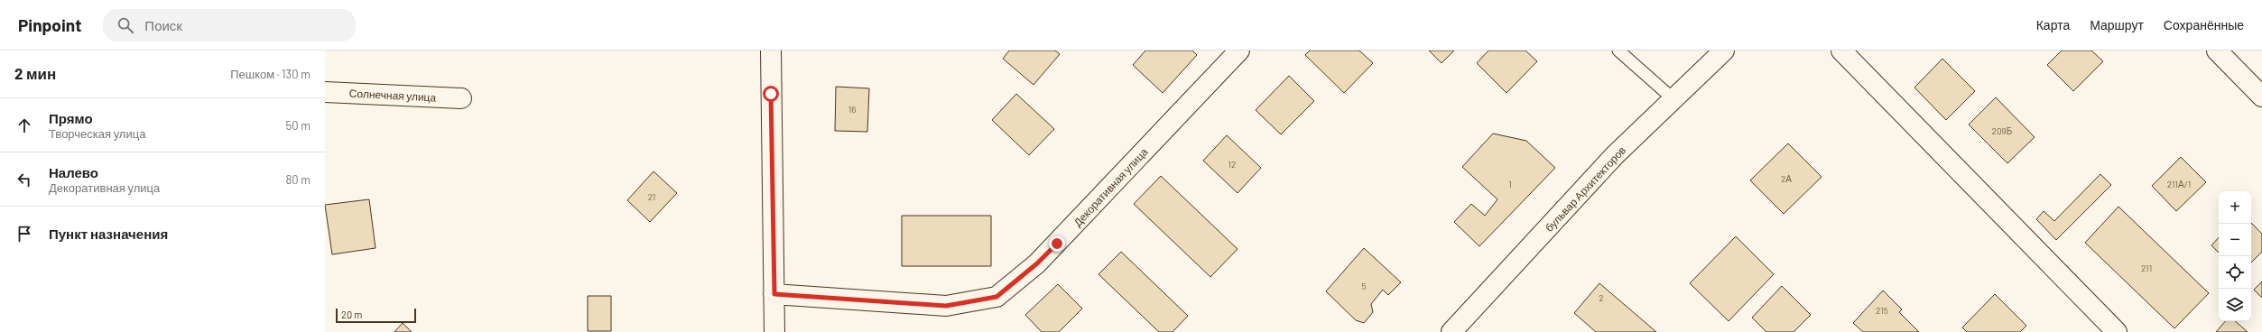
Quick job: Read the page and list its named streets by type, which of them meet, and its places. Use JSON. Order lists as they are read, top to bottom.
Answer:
{
  "streets": {
    "street": ["Солнечная улица", "Декоративная улица", "бульвар Архитекторов"]
  },
  "house_numbers": [
    "16",
    "209Б",
    "12",
    "2А",
    "1",
    "211А/1",
    "21",
    "211",
    "5",
    "2",
    "215"
  ],
  "scale_bar": "20 m",
  "page": {
    "header": "Pinpoint",
    "search": "Поиск",
    "nav": ["Карта", "Маршрут", "Сохранённые"],
    "heading": ["2 мин", "Пешком · 130 m"],
    "list": [
      ["Прямо", "Творческая улица", "50 m"],
      ["Налево", "Декоративная улица", "80 m"],
      "Пункт назначения"
    ],
    "map_buttons": ["+", "−"],
    "scale": "20 m"
  }
}
